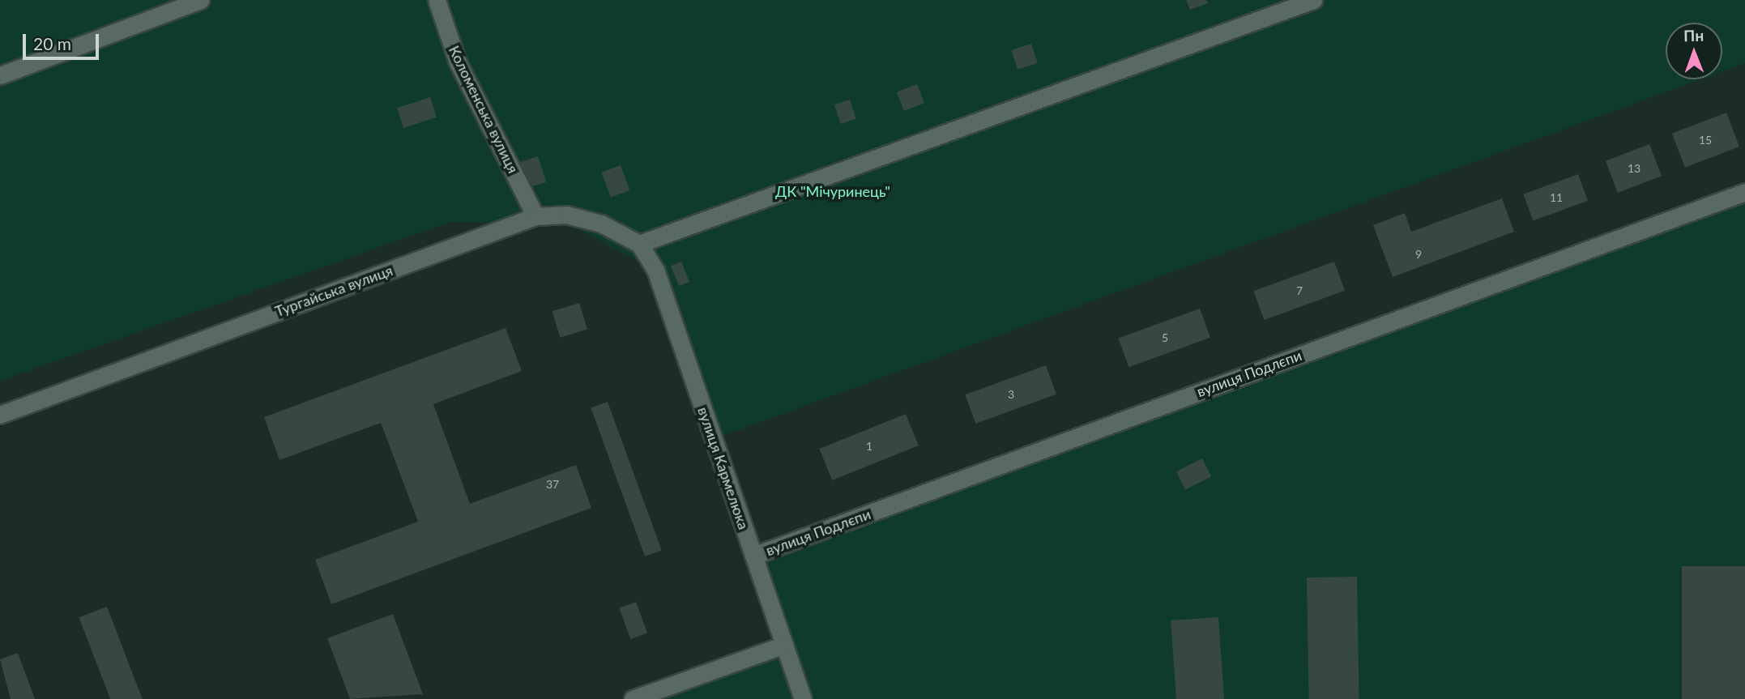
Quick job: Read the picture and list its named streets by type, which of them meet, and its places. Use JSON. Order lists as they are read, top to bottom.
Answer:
{
  "streets": {
    "street": [
      "Коломенська вулиця",
      "Тургайська вулиця",
      "вулиця Подлєпи",
      "вулиця Кармелюка"
    ]
  },
  "crossings": [
    ["Коломенська вулиця", "Тургайська вулиця"],
    ["Тургайська вулиця", "вулиця Кармелюка"],
    ["вулиця Подлєпи", "вулиця Кармелюка"]
  ],
  "parks": ["ДК \"Мічуринець\""],
  "house_numbers": [
    "15",
    "13",
    "11",
    "9",
    "7",
    "5",
    "3",
    "1",
    "37"
  ],
  "scale_bar": "20 m",
  "north": "top"
}
